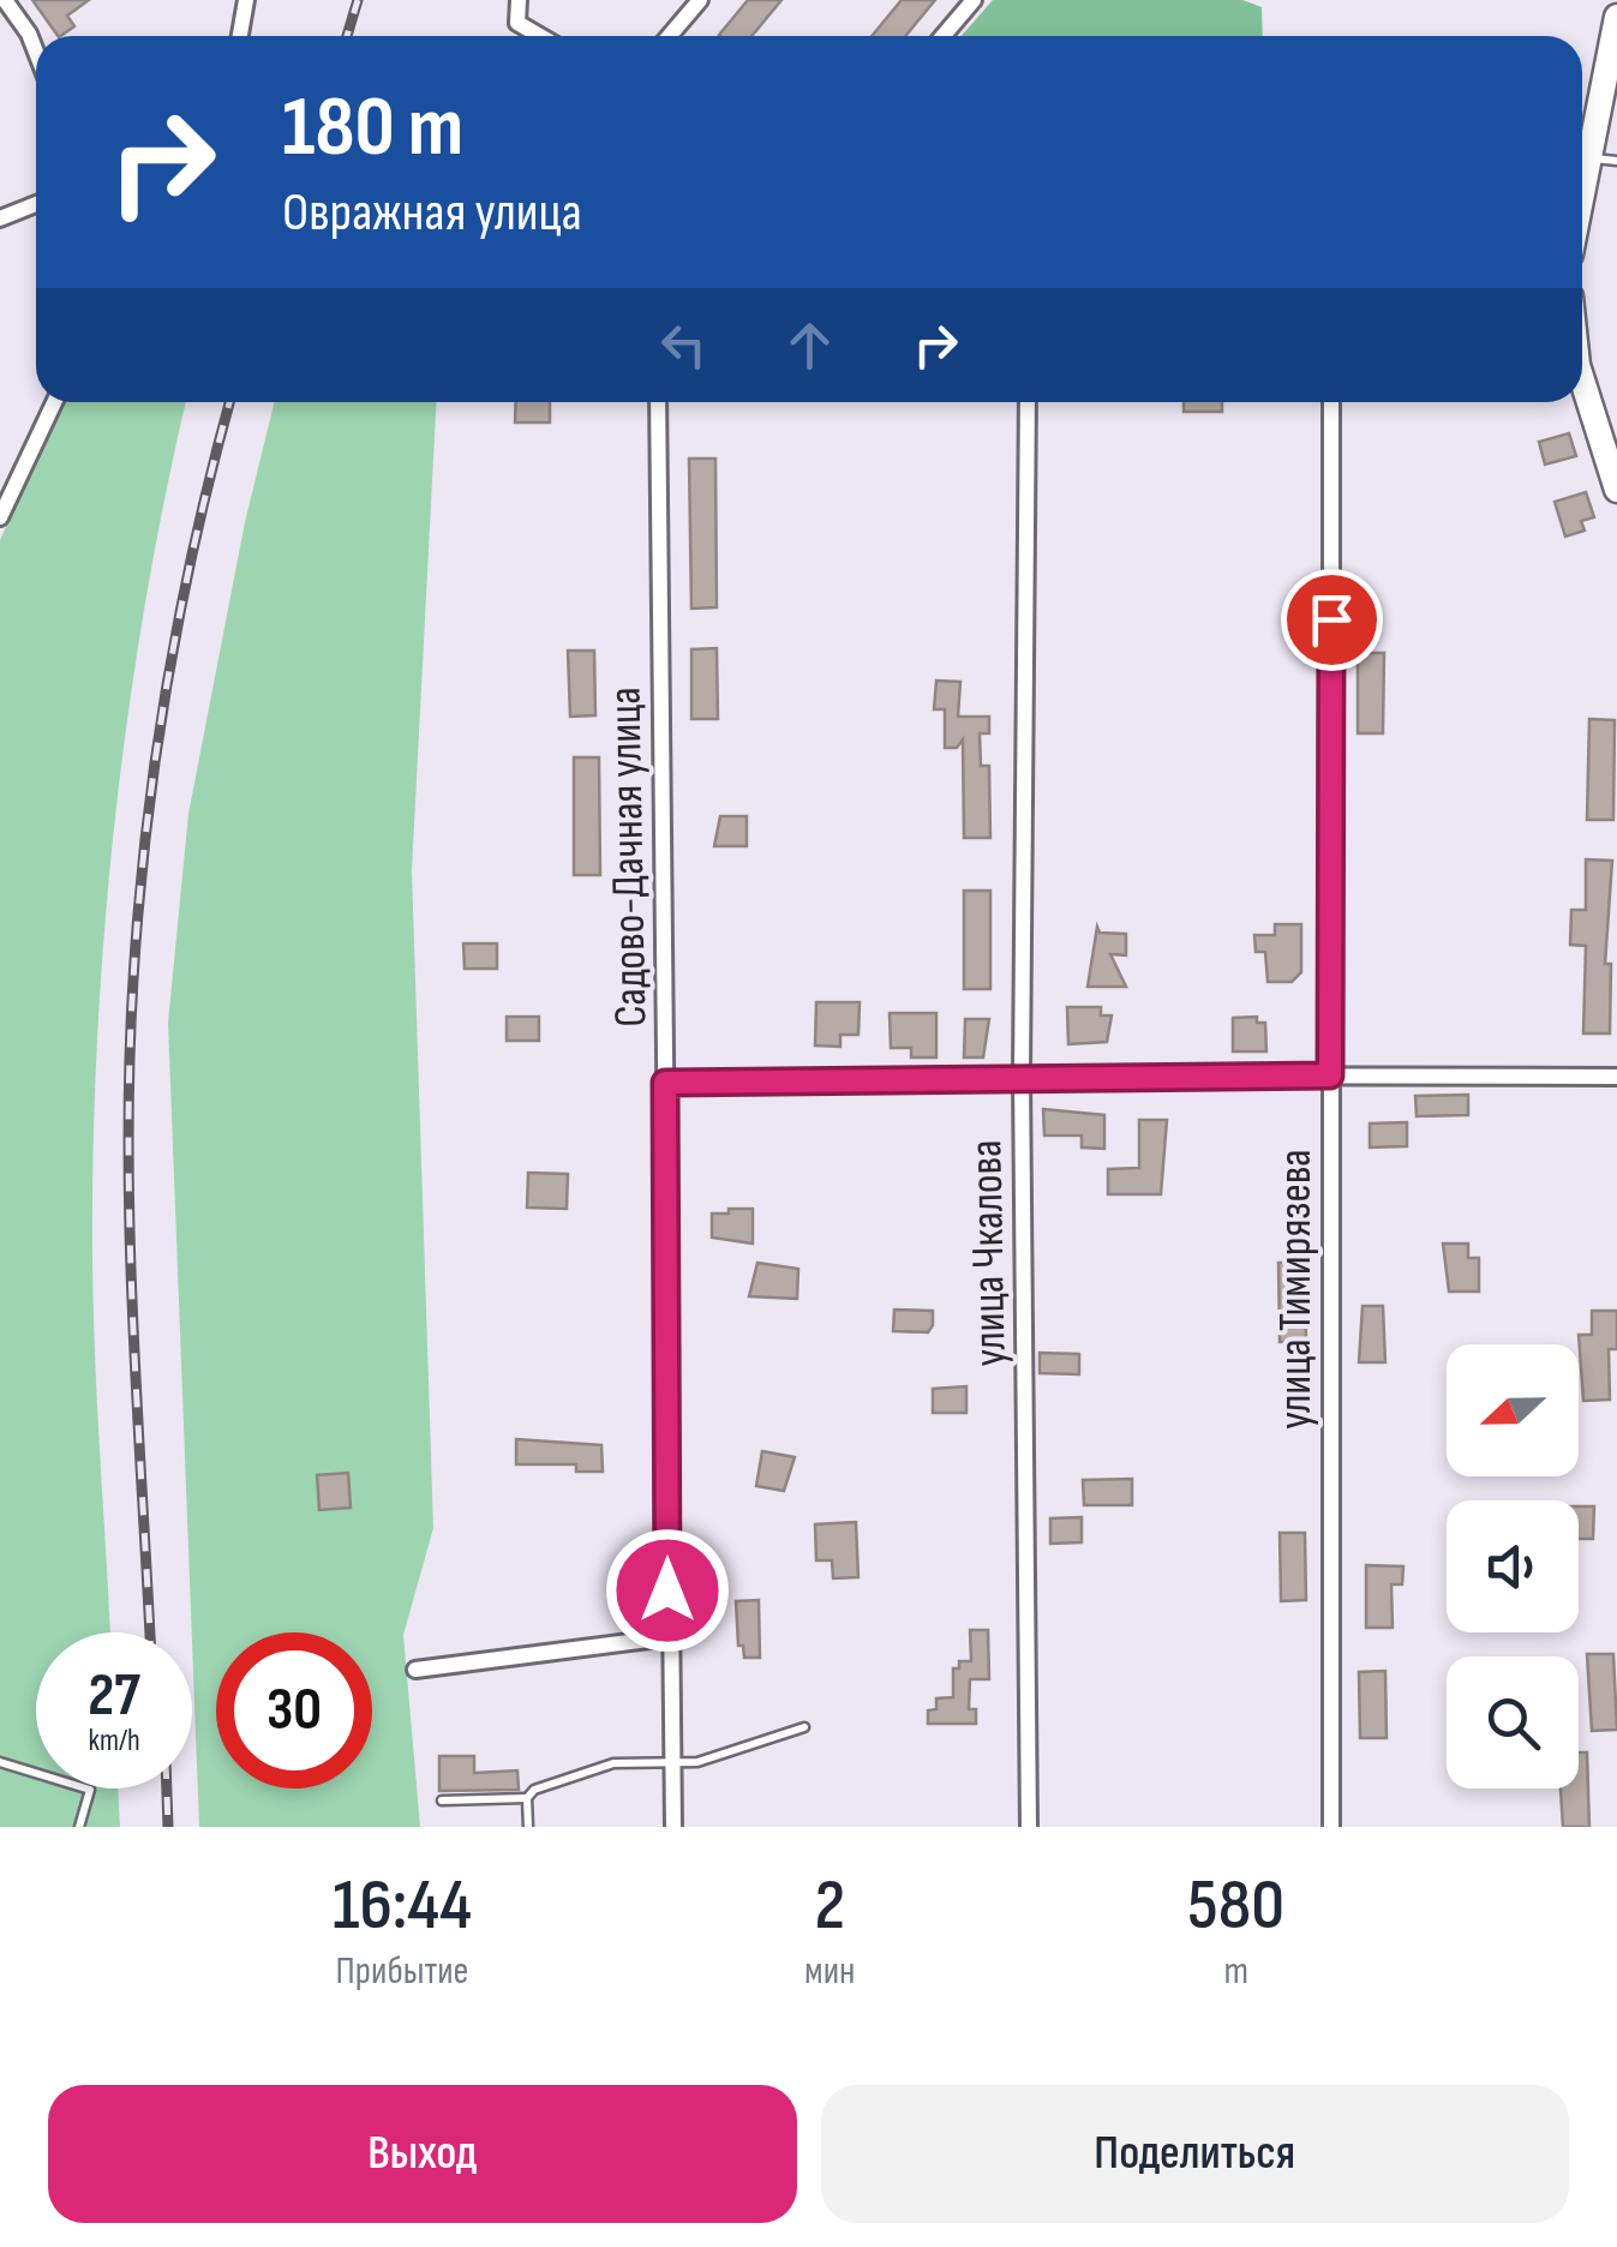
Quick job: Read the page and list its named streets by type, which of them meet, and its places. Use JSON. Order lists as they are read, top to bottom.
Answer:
{
  "streets": {
    "street": ["Садово-Дачная улица", "улица Чкалова", "улица Тимирязева"]
  },
  "north": "left",
  "page": {
    "turn": ["180 m", "Овражная улица"],
    "speed": "27 km/h",
    "limit": "30",
    "eta": [
      "16:44",
      "Прибытие",
      "2",
      "мин",
      "580",
      "m"
    ],
    "buttons": ["Выход", "Поделиться"]
  }
}
